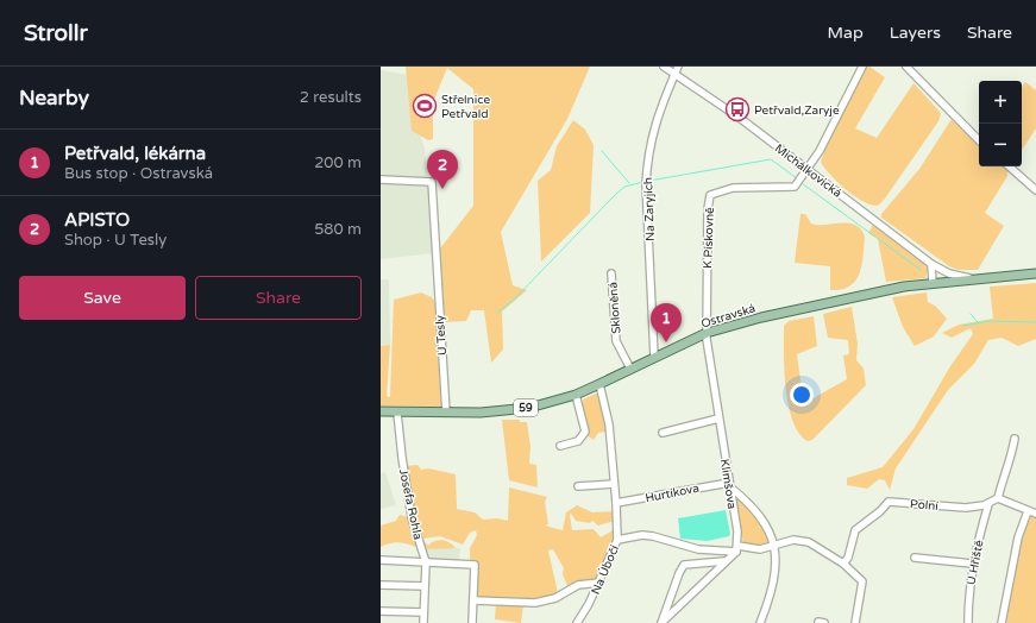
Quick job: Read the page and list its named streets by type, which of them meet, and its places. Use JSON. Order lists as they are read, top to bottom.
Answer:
{
  "streets": {
    "main road": ["Ostravská", "59"],
    "street": [
      "Michálkovická",
      "Na Zaryjích",
      "K Pískovně",
      "Skloněná",
      "U Tesly",
      "Klimšova",
      "Hurtíkova",
      "Josefa Rohla",
      "Polní",
      "U Hřiště",
      "Na Úbočí"
    ]
  },
  "crossings": [
    ["Michálkovická", "Na Zaryjích"],
    ["Michálkovická", "K Pískovně"],
    ["Michálkovická", "Ostravská"],
    ["Na Zaryjích", "Ostravská"],
    ["K Pískovně", "Ostravská"],
    ["K Pískovně", "Klimšova"],
    ["Skloněná", "Ostravská"],
    ["Ostravská", "U Tesly"],
    ["Ostravská", "Klimšova"],
    ["Ostravská", "Josefa Rohla"],
    ["Ostravská", "Na Úbočí"],
    ["Klimšova", "Hurtíkova"],
    ["Hurtíkova", "Na Úbočí"],
    ["Polní", "U Hřiště"]
  ],
  "places": {
    "sports": ["Střelnice Petřvald"],
    "bus stop": ["Petřvald,Zaryje"]
  },
  "page": {
    "header": "Strollr",
    "nav": ["Map", "Layers", "Share"],
    "heading": ["Nearby", "2 results"],
    "map_buttons": ["+", "−"],
    "list": [
      {
        "mark": "1",
        "name": "Petřvald, lékárna",
        "note": "Bus stop · Ostravská",
        "value": "200 m"
      },
      {
        "mark": "2",
        "name": "APISTO",
        "note": "Shop · U Tesly",
        "value": "580 m"
      }
    ],
    "pins": ["2", "1"],
    "buttons": ["Save", "Share"]
  }
}
